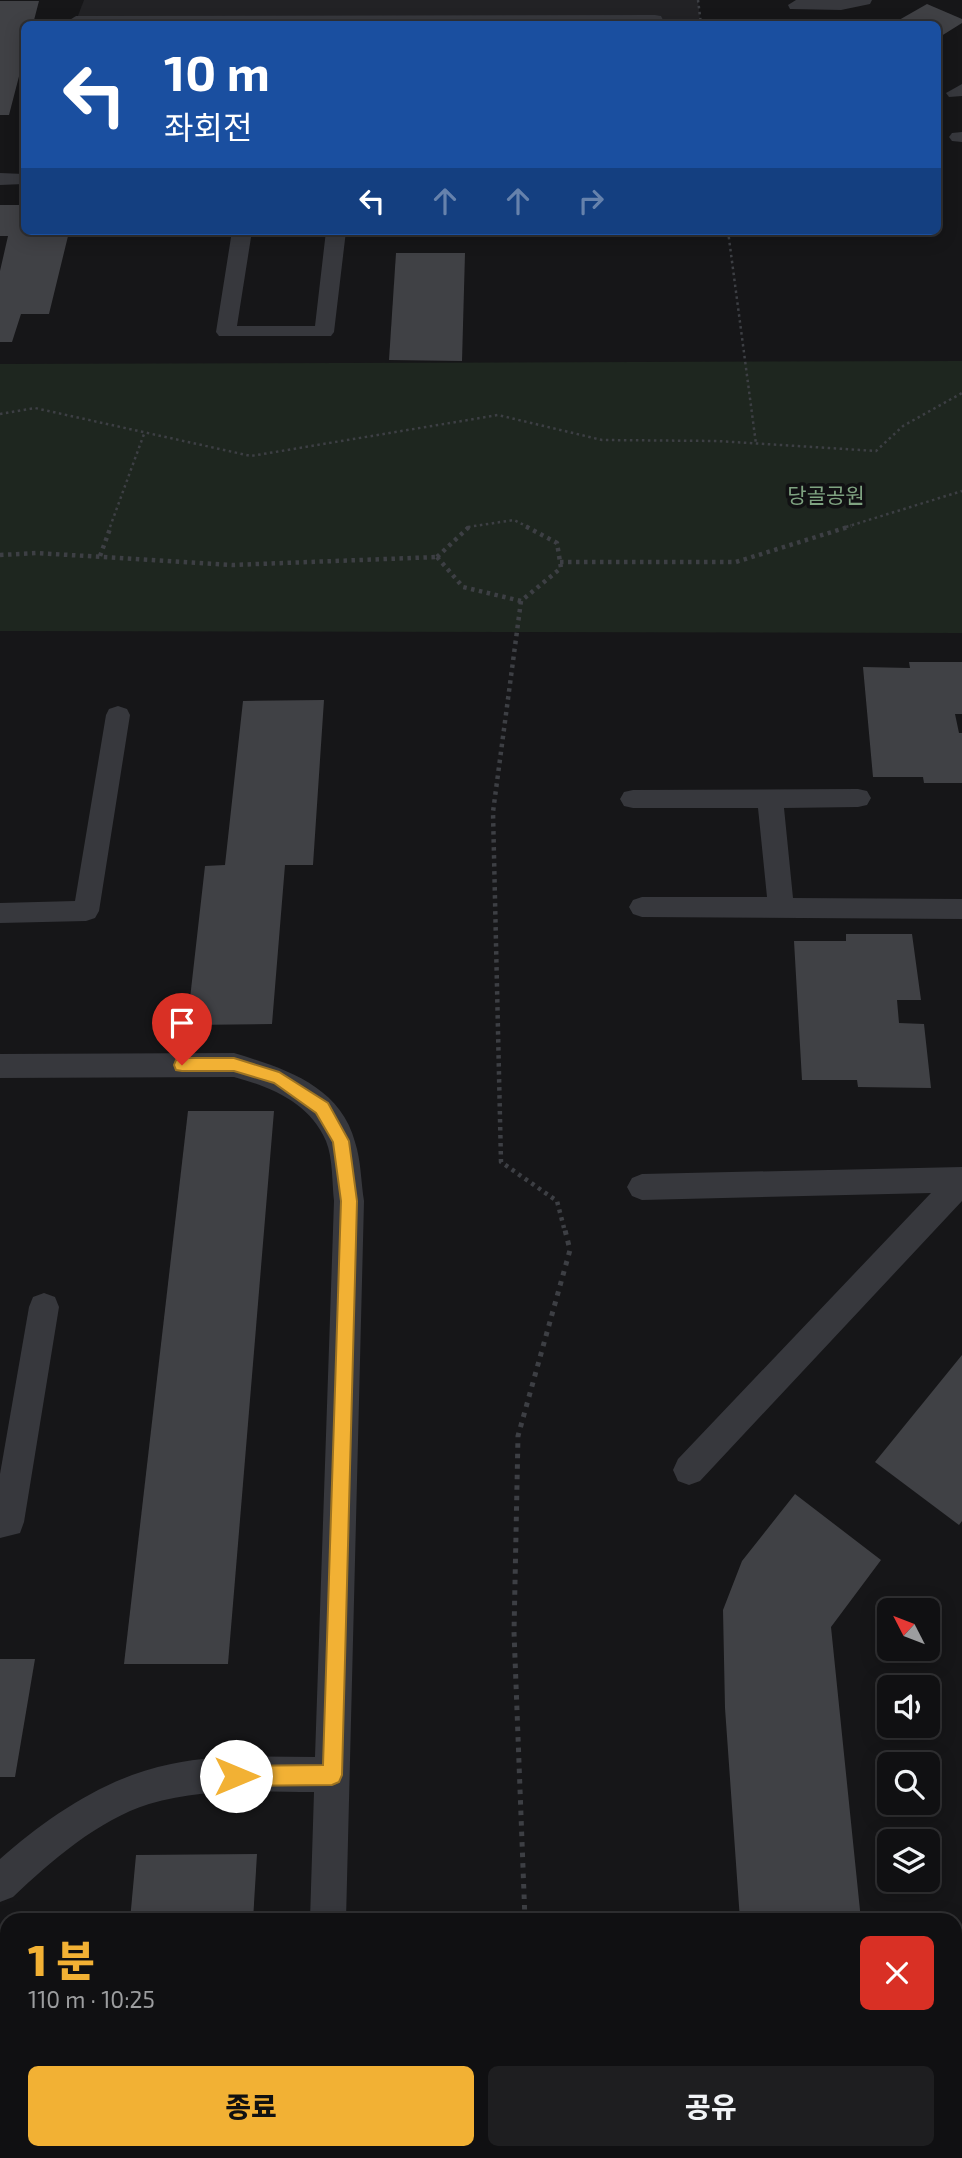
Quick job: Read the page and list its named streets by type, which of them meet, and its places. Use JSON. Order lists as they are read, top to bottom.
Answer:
{
  "parks": ["당골공원"],
  "north": "top left",
  "page": {
    "turn": ["10 m", "좌회전"],
    "heading": ["1 분", "110 m · 10:25"],
    "buttons": ["종료", "공유"]
  }
}
